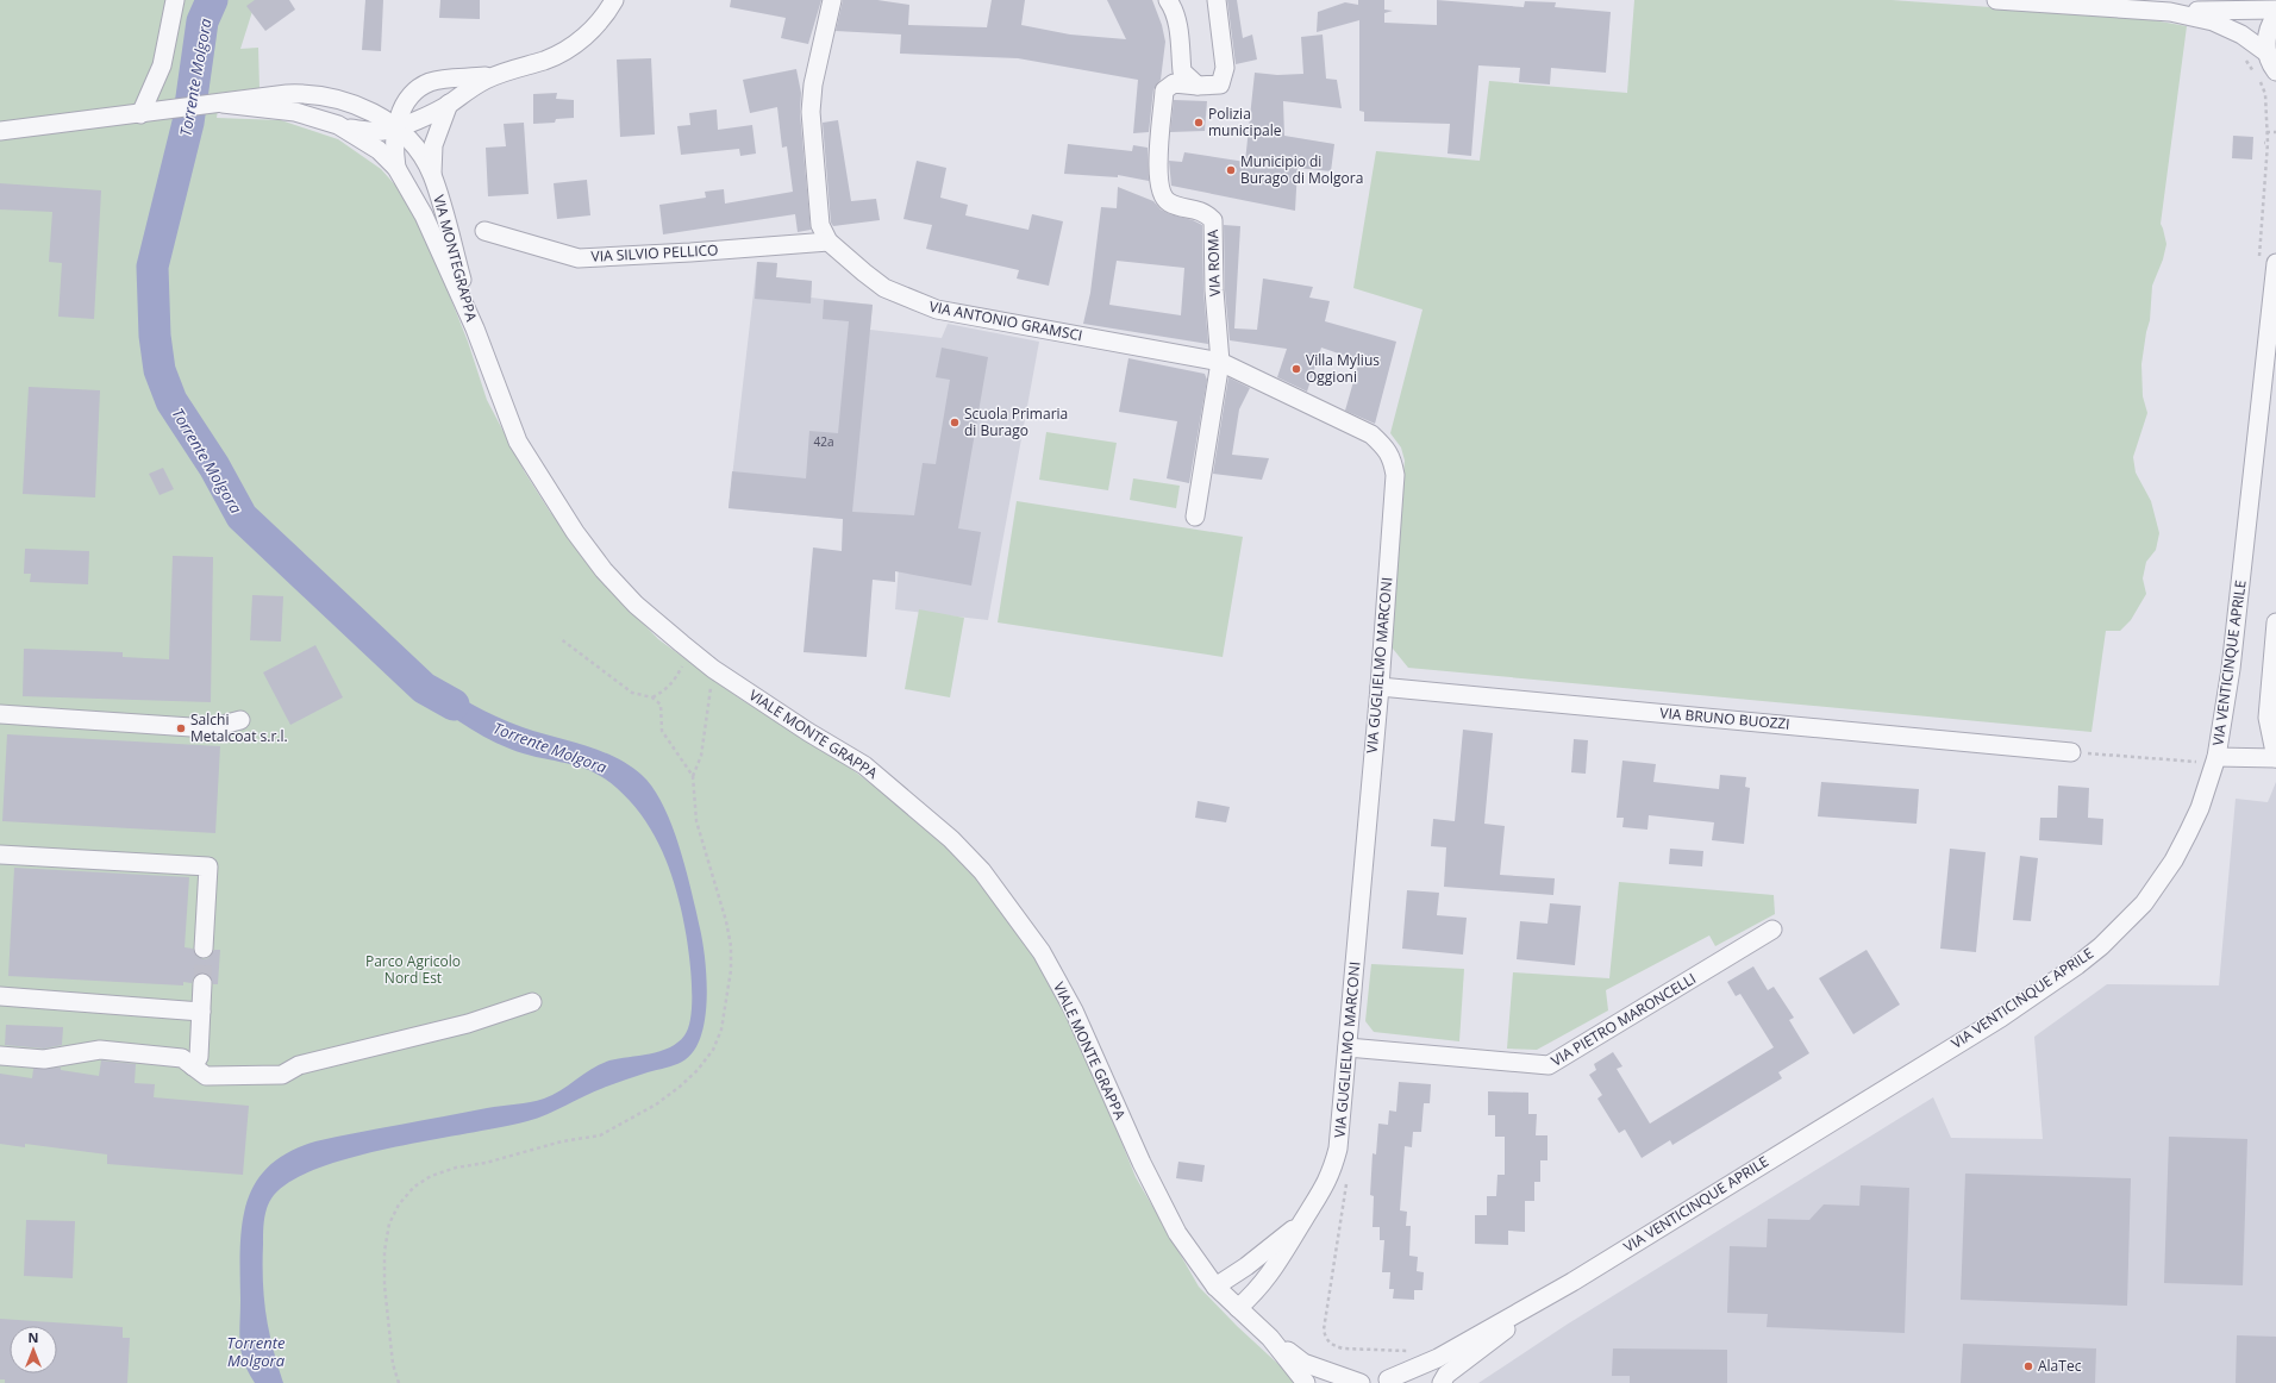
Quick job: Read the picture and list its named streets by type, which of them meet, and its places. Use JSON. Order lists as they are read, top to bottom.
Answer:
{
  "streets": {
    "street": [
      "VIA SILVIO PELLICO",
      "VIA MONTEGRAPPA",
      "VIA ROMA",
      "VIA ANTONIO GRAMSCI",
      "VIA VENTICINQUE APRILE",
      "VIA GUGLIELMO MARCONI",
      "VIA BRUNO BUOZZI",
      "VIALE MONTE GRAPPA",
      "VIA PIETRO MARONCELLI"
    ]
  },
  "crossings": [
    ["VIA SILVIO PELLICO", "VIA ANTONIO GRAMSCI"],
    ["VIA MONTEGRAPPA", "VIALE MONTE GRAPPA"],
    ["VIA ROMA", "VIA ANTONIO GRAMSCI"],
    ["VIA ROMA", "VIA GUGLIELMO MARCONI"],
    ["VIA ANTONIO GRAMSCI", "VIA GUGLIELMO MARCONI"],
    ["VIA VENTICINQUE APRILE", "VIALE MONTE GRAPPA"],
    ["VIA GUGLIELMO MARCONI", "VIA BRUNO BUOZZI"],
    ["VIA GUGLIELMO MARCONI", "VIALE MONTE GRAPPA"],
    ["VIA GUGLIELMO MARCONI", "VIA PIETRO MARONCELLI"]
  ],
  "water": ["Torrente Molgora"],
  "parks": ["Parco Agricolo Nord Est"],
  "places": [
    "Polizia municipale",
    "Municipio di Burago di Molgora",
    "Villa Mylius Oggioni",
    "Scuola Primaria di Burago",
    "Salchi Metalcoat s.r.l.",
    "AlaTec"
  ],
  "house_numbers": ["42a"],
  "north": "top"
}
